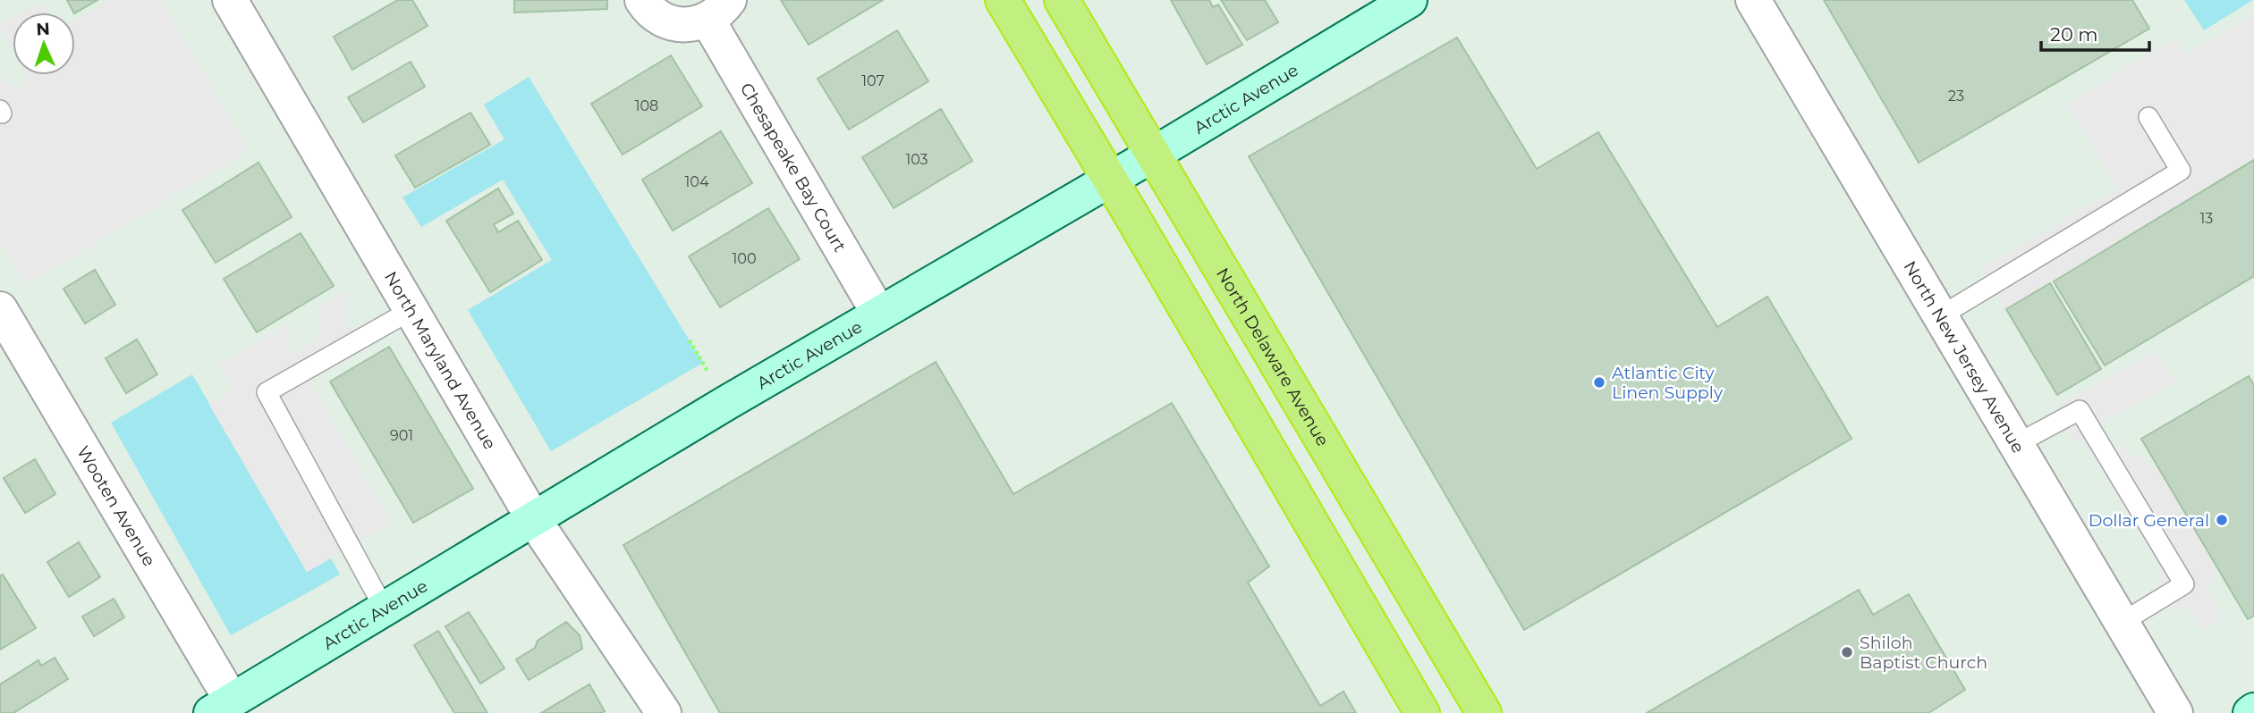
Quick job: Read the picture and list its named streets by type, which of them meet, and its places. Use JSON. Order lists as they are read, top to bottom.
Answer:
{
  "streets": {
    "highway": ["North Delaware Avenue"],
    "street": [
      "Arctic Avenue",
      "Chesapeake Bay Court",
      "North New Jersey Avenue",
      "North Maryland Avenue",
      "Wooten Avenue"
    ]
  },
  "crossings": [
    ["Arctic Avenue", "Chesapeake Bay Court"],
    ["Arctic Avenue", "North Delaware Avenue"],
    ["Arctic Avenue", "North Maryland Avenue"],
    ["Arctic Avenue", "Wooten Avenue"]
  ],
  "places": ["Atlantic City Linen Supply", "Dollar General", "Shiloh Baptist Church"],
  "house_numbers": [
    "107",
    "23",
    "108",
    "103",
    "104",
    "13",
    "100",
    "901"
  ],
  "scale_bar": "20 m",
  "north": "top"
}
